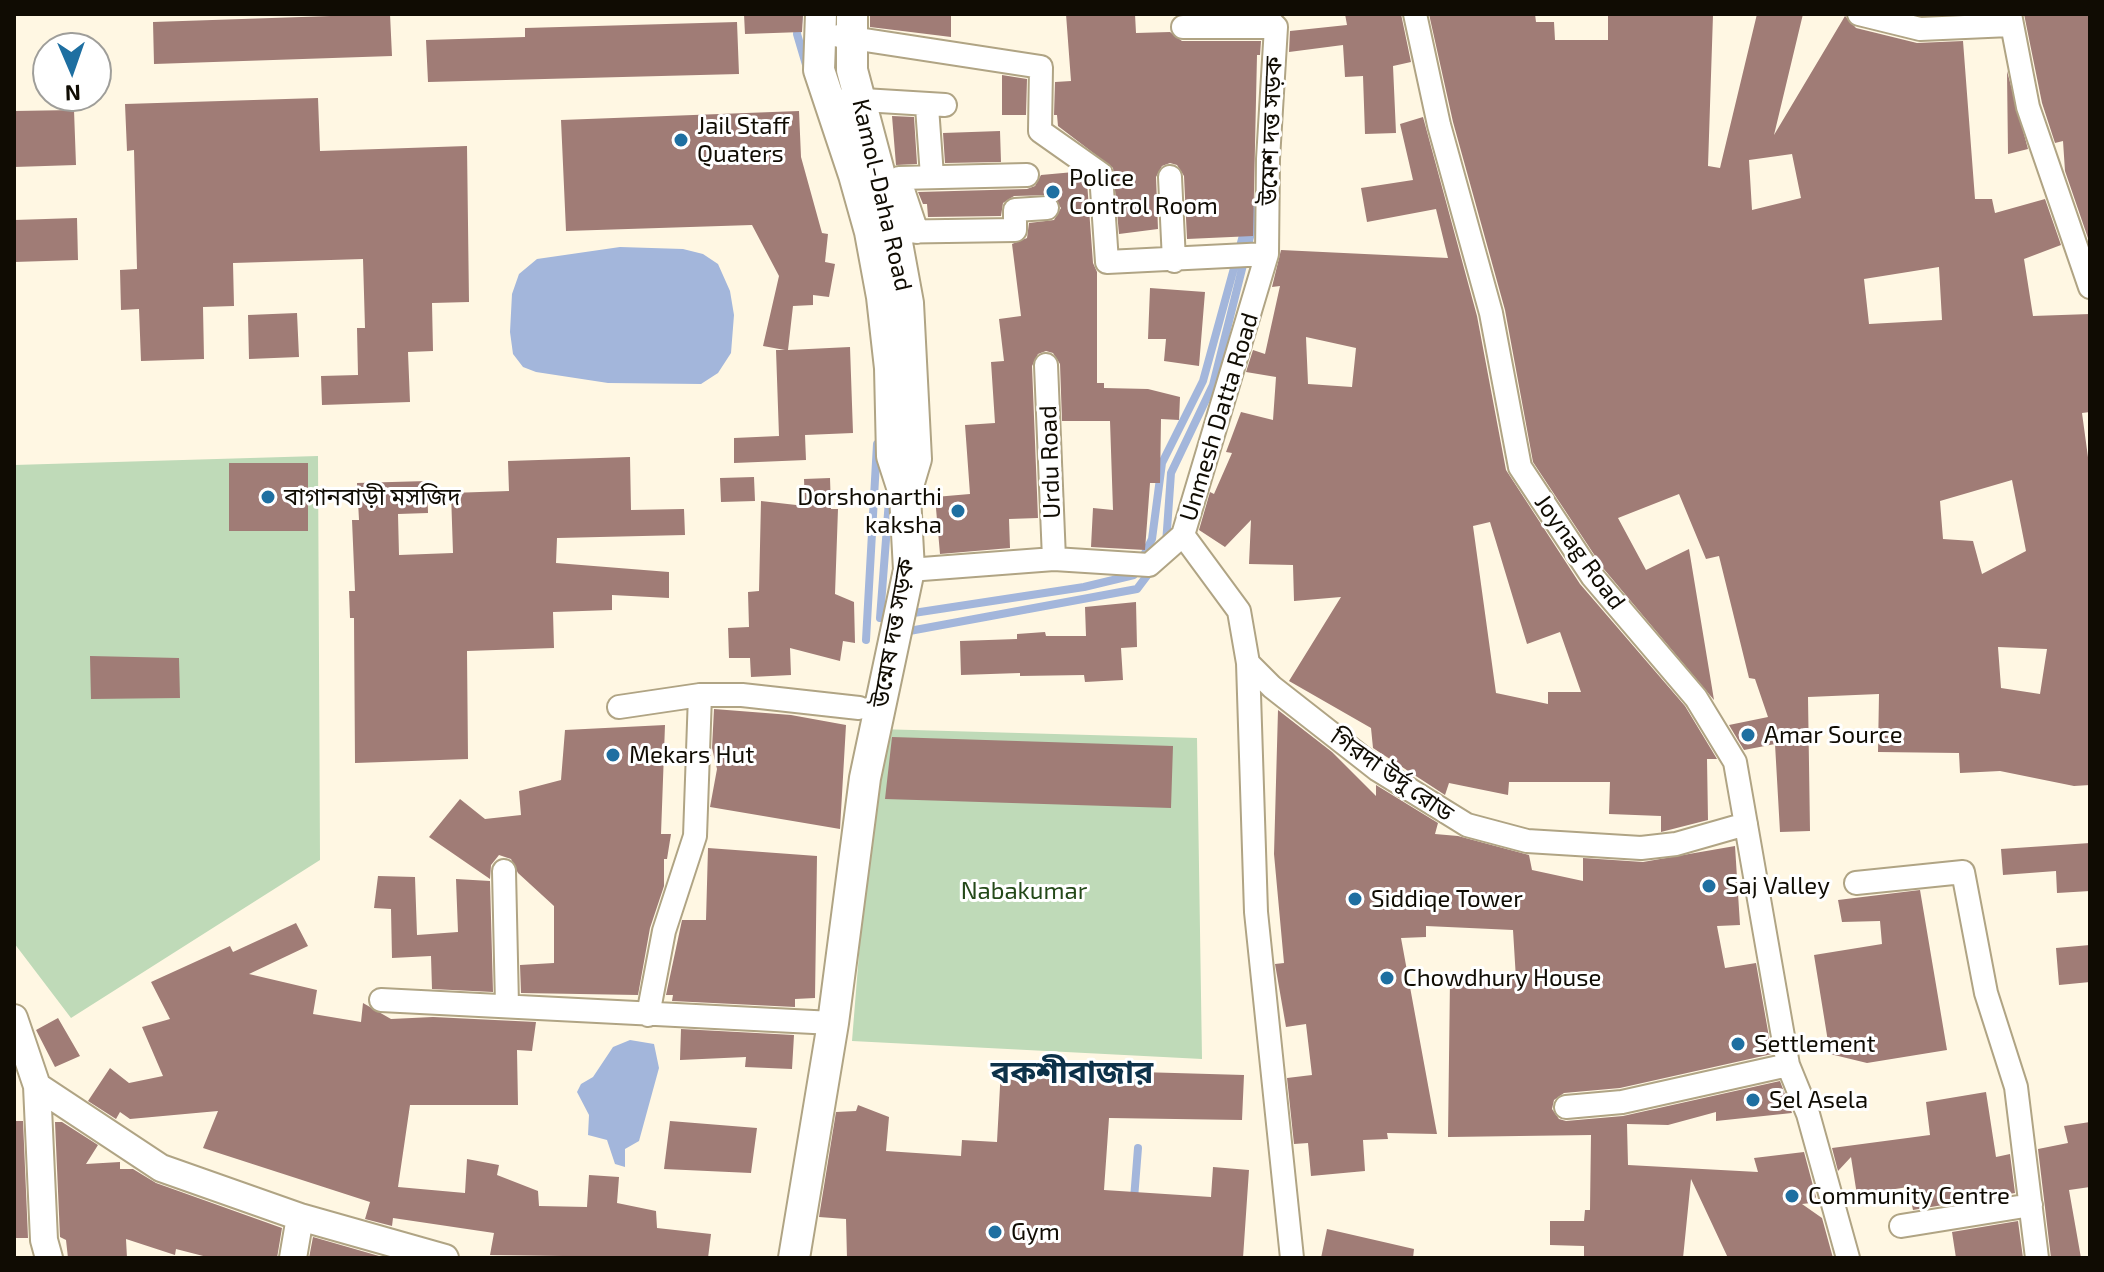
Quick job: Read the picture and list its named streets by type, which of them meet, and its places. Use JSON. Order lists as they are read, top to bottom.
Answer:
{
  "streets": {
    "main road": ["Kamol-Daha Road", "উন্মেষ দত্ত সড়ক"],
    "street": [
      "উমেশ দত্ত সড়ক",
      "Unmesh Datta Road",
      "Urdu Road",
      "Joynag Road",
      "গিরদা উর্দু রোড"
    ]
  },
  "crossings": [
    ["উমেশ দত্ত সড়ক", "Unmesh Datta Road"],
    ["Kamol-Daha Road", "উন্মেষ দত্ত সড়ক"],
    ["Unmesh Datta Road", "Urdu Road"],
    ["Unmesh Datta Road", "উন্মেষ দত্ত সড়ক"],
    ["Joynag Road", "গিরদা উর্দু রোড"]
  ],
  "districts": ["বকশীবাজার"],
  "parks": ["Nabakumar"],
  "places": [
    "Jail Staff Quaters",
    "Police Control Room",
    "বাগানবাড়ী মসজিদ",
    "Dorshonarthi kaksha",
    "Amar Source",
    "Mekars Hut",
    "Saj Valley",
    "Siddiqe Tower",
    "Chowdhury House",
    "Settlement",
    "Sel Asela",
    "Community Centre",
    "Gym"
  ],
  "north": "bottom"
}
